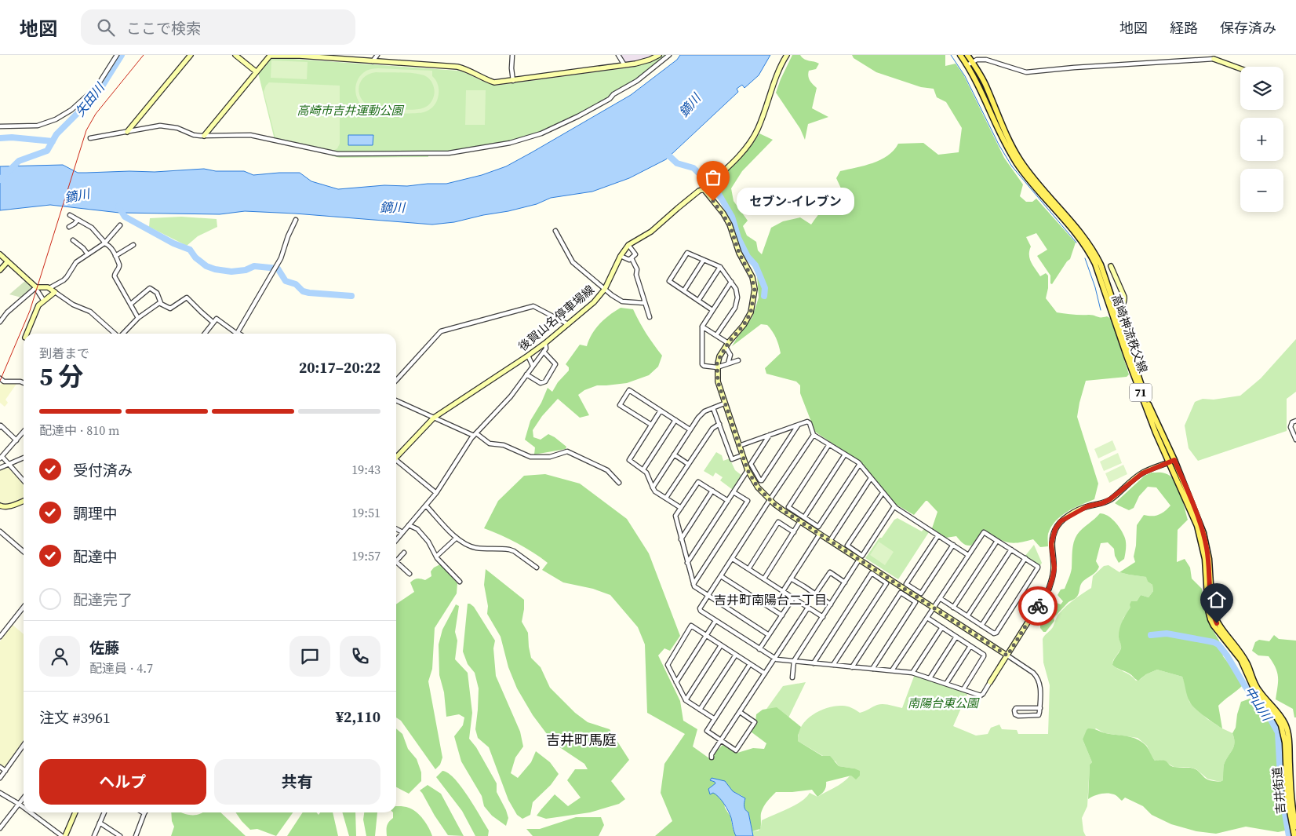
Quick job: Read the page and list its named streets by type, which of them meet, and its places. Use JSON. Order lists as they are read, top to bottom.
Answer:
{
  "streets": {
    "main road": ["高崎神流秩父線", "71", "吉井街道"],
    "street": ["後賀山名停車場線"]
  },
  "crossings": [
    ["高崎神流秩父線", "吉井街道"]
  ],
  "districts": ["吉井町南陽台二丁目", "吉井町馬庭"],
  "water": ["矢田川", "鏑川", "中山川"],
  "parks": ["高崎市吉井運動公園", "南陽台東公園"],
  "places": ["セブン-イレブン"],
  "page": {
    "header": "地図",
    "search": "ここで検索",
    "nav": ["地図", "経路", "保存済み"],
    "map_buttons": ["+", "−"],
    "bubble": "セブン-イレブン",
    "heading": ["5 分", "到着まで", "20:17–20:22"],
    "panel": [
      "佐藤",
      "配達員 · 4.7",
      "注文 #3961",
      "¥2,110"
    ],
    "bar": "配達中 · 810 m",
    "list": [
      ["受付済み", "19:43"],
      ["調理中", "19:51"],
      ["配達中", "19:57"],
      "配達完了"
    ],
    "buttons": ["ヘルプ", "共有"]
  }
}
